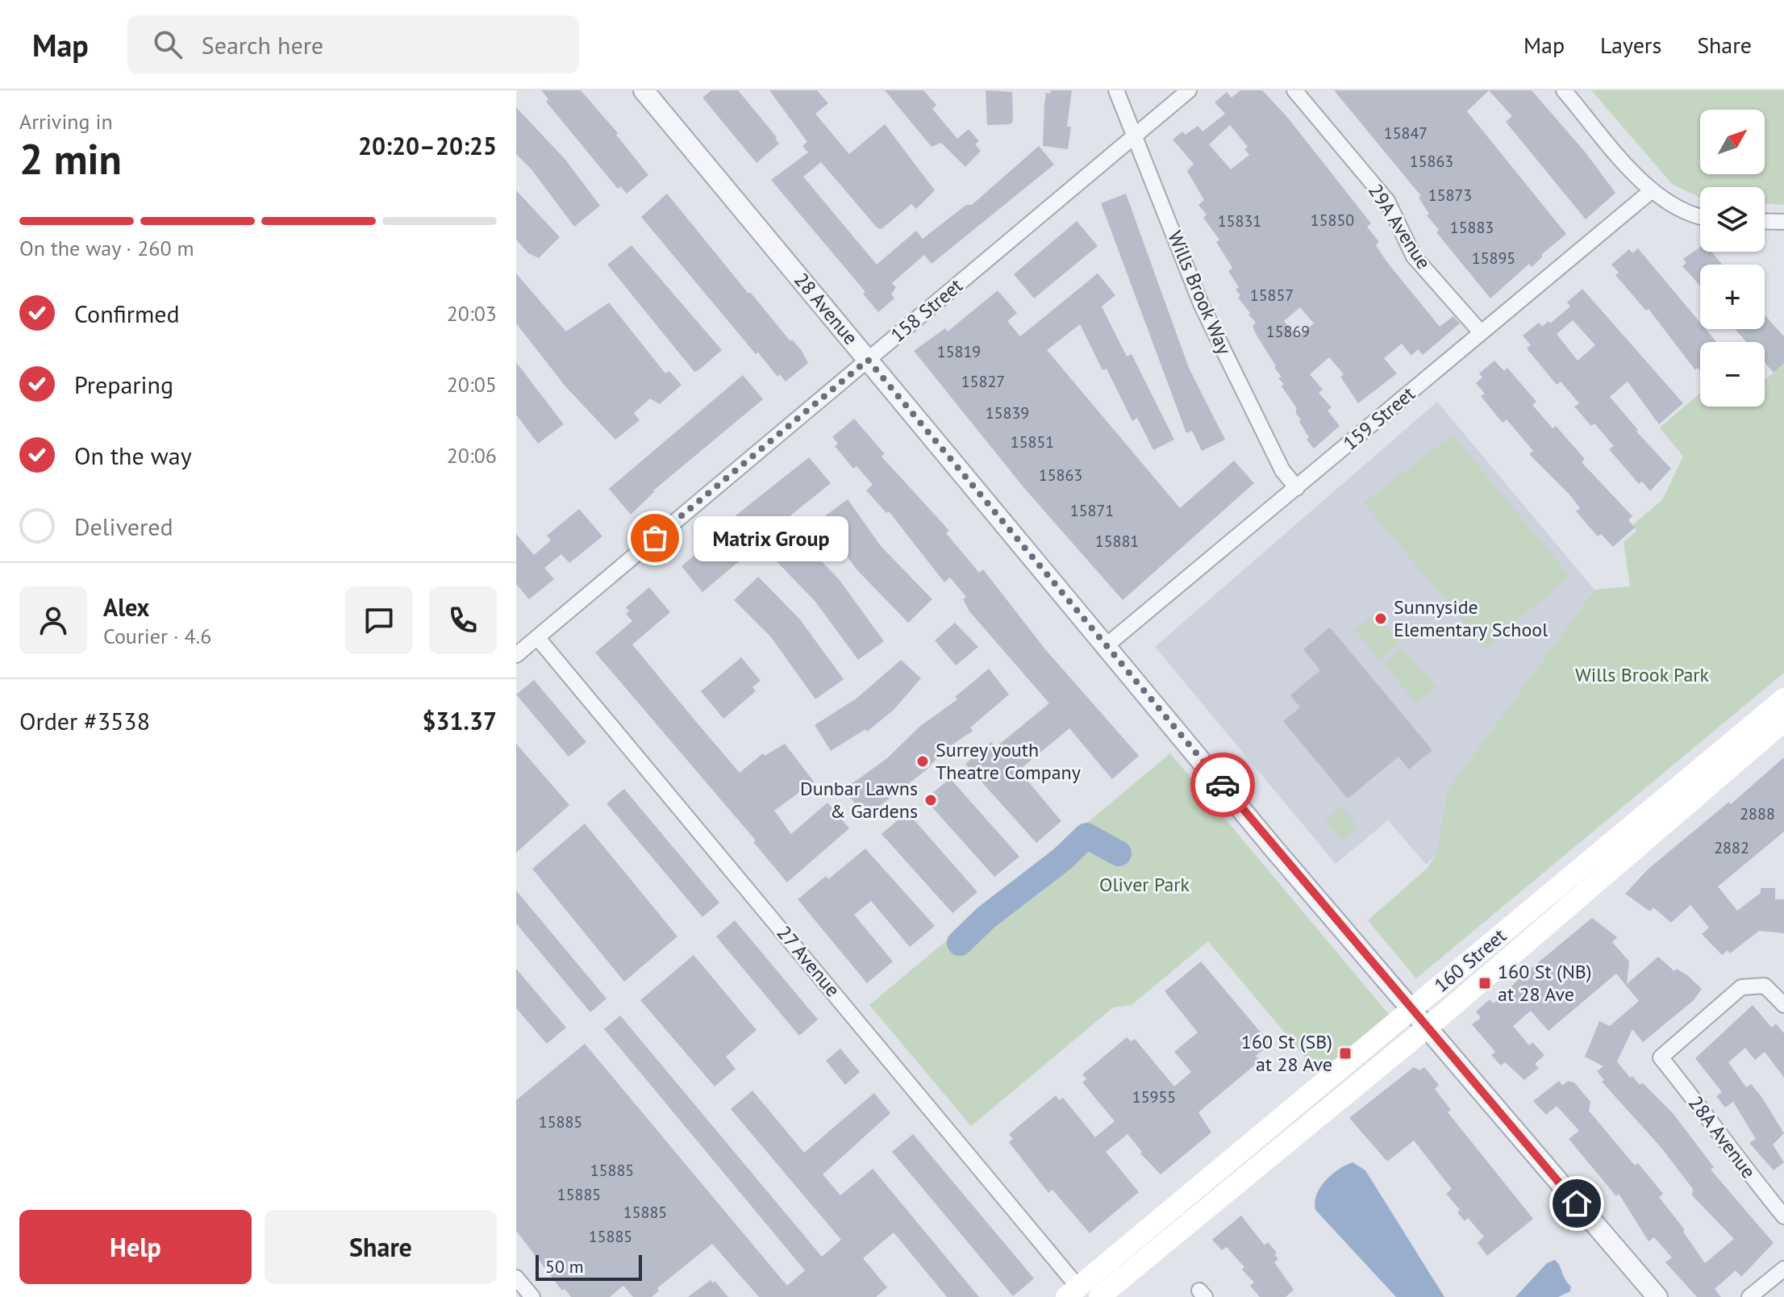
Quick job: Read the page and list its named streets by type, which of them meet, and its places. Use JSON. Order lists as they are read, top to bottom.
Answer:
{
  "streets": {
    "main road": ["160 Street"],
    "street": [
      "29A Avenue",
      "Wills Brook Way",
      "28 Avenue",
      "158 Street",
      "159 Street",
      "27 Avenue",
      "28A Avenue"
    ]
  },
  "crossings": [
    ["29A Avenue", "159 Street"],
    ["Wills Brook Way", "158 Street"],
    ["Wills Brook Way", "159 Street"],
    ["28 Avenue", "158 Street"],
    ["28 Avenue", "159 Street"],
    ["28 Avenue", "160 Street"],
    ["158 Street", "27 Avenue"],
    ["160 Street", "27 Avenue"]
  ],
  "parks": ["Wills Brook Park", "Oliver Park"],
  "places": {
    "other": [
      "Matrix Group",
      "Sunnyside Elementary School",
      "Surrey youth Theatre Company",
      "Dunbar Lawns & Gardens"
    ],
    "transit": ["160 St (NB) at 28 Ave", "160 St (SB) at 28 Ave"]
  },
  "house_numbers": [
    "15847",
    "15863",
    "15873",
    "15850",
    "15831",
    "15883",
    "15895",
    "15857",
    "15869",
    "15819",
    "15827",
    "15839",
    "15851",
    "15863",
    "15871",
    "15881",
    "2888",
    "2882",
    "15955",
    "15885",
    "15885",
    "15885",
    "15885",
    "15885"
  ],
  "scale_bar": "50 m",
  "north": "top right",
  "page": {
    "header": "Map",
    "search": "Search here",
    "nav": ["Map", "Layers", "Share"],
    "heading": ["2 min", "Arriving in", "20:20–20:25"],
    "panel": [
      "Alex",
      "Courier · 4.6",
      "Order #3538",
      "$31.37"
    ],
    "map_buttons": ["+", "−"],
    "bar": "On the way · 260 m",
    "list": [
      ["Confirmed", "20:03"],
      ["Preparing", "20:05"],
      ["On the way", "20:06"],
      "Delivered"
    ],
    "bubble": "Matrix Group",
    "buttons": ["Help", "Share"],
    "scale": "50 m"
  }
}
